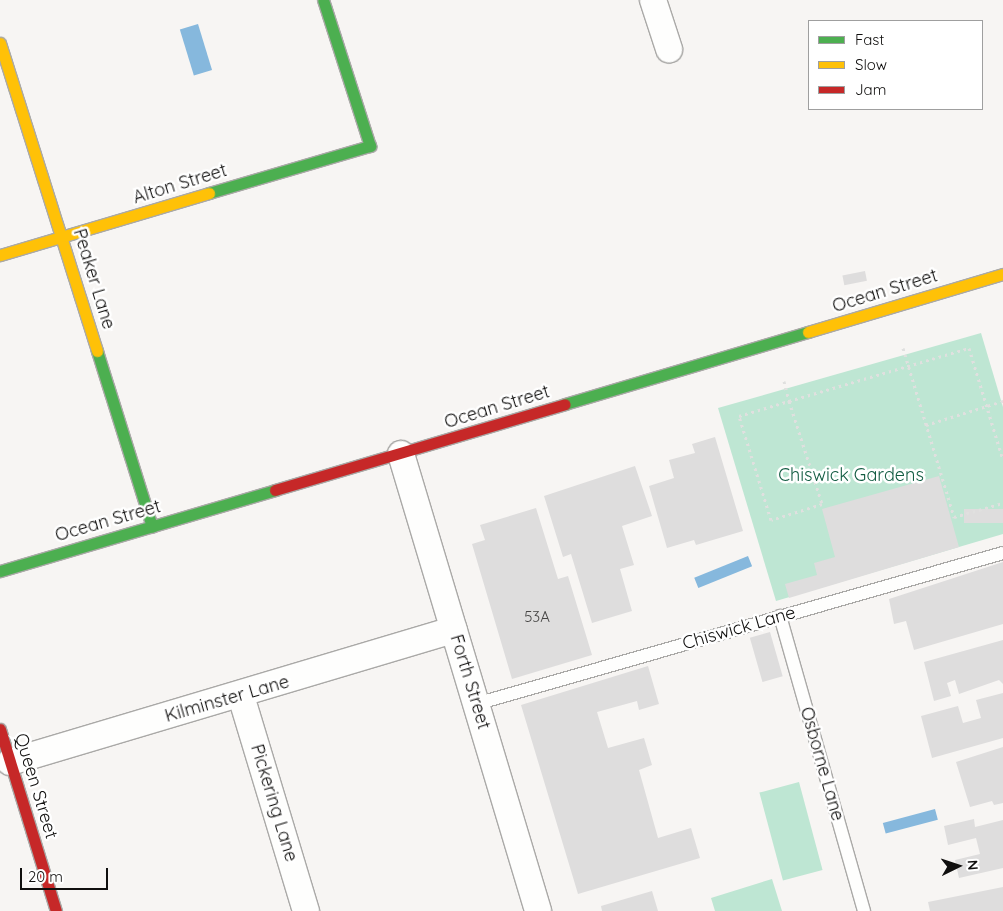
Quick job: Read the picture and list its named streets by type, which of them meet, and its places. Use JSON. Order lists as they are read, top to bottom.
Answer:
{
  "streets": {
    "street": [
      "Alton Street",
      "Peaker Lane",
      "Ocean Street",
      "Forth Street",
      "Kilminster Lane",
      "Queen Street",
      "Pickering Lane"
    ],
    "lane": ["Chiswick Lane", "Osborne Lane"]
  },
  "crossings": [
    ["Alton Street", "Peaker Lane"],
    ["Peaker Lane", "Ocean Street"],
    ["Ocean Street", "Forth Street"],
    ["Chiswick Lane", "Forth Street"],
    ["Chiswick Lane", "Osborne Lane"],
    ["Forth Street", "Kilminster Lane"],
    ["Kilminster Lane", "Queen Street"],
    ["Kilminster Lane", "Pickering Lane"]
  ],
  "parks": ["Chiswick Gardens"],
  "house_numbers": ["53A"],
  "legend": ["Fast", "Slow", "Jam"],
  "scale_bar": "20 m",
  "north": "right"
}
